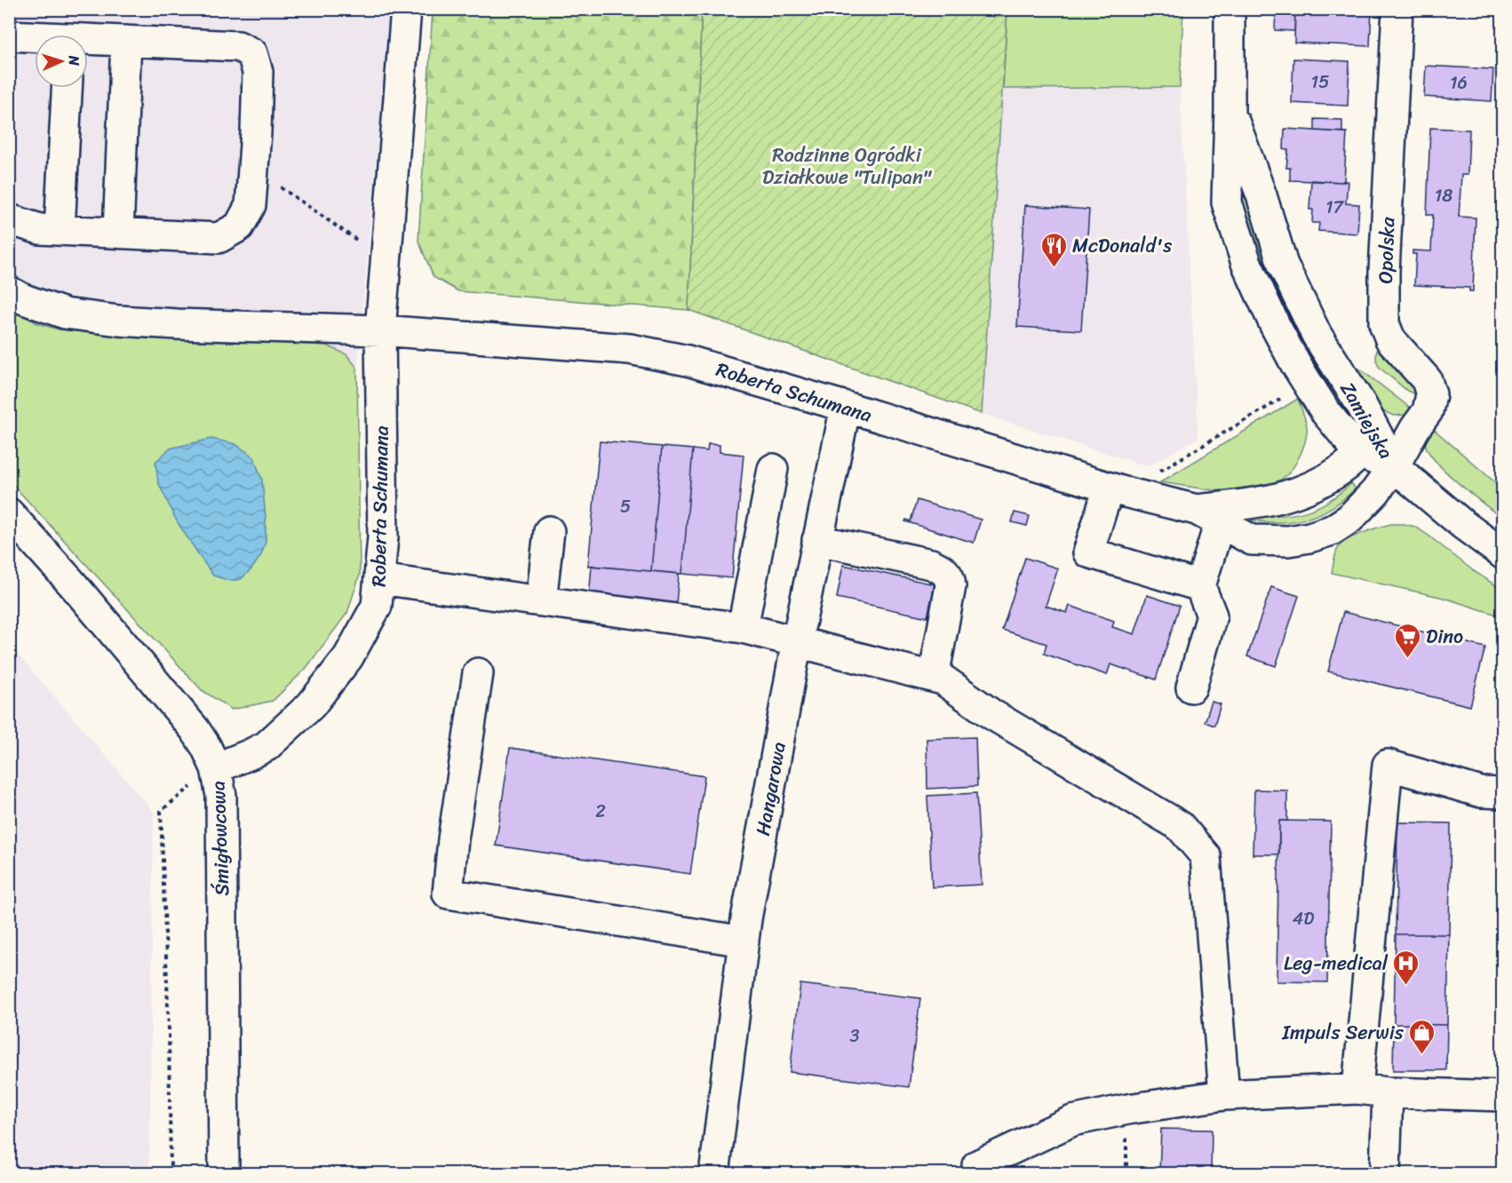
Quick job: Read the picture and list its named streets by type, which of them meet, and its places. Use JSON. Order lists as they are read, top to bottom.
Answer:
{
  "streets": {
    "street": [
      "Opolska",
      "Roberta Schumana",
      "Zamiejska",
      "Hangarowa",
      "Śmigłowcowa"
    ]
  },
  "crossings": [
    ["Opolska", "Roberta Schumana"],
    ["Opolska", "Zamiejska"],
    ["Roberta Schumana", "Zamiejska"],
    ["Roberta Schumana", "Hangarowa"],
    ["Roberta Schumana", "Śmigłowcowa"]
  ],
  "parks": ["Rodzinne Ogródki Działkowe \"Tulipan\""],
  "places": {
    "restaurant": ["McDonald's"],
    "supermarket": ["Dino"],
    "hospital": ["Leg-medical"],
    "shop": ["Impuls Serwis"]
  },
  "house_numbers": [
    "15",
    "16",
    "18",
    "17",
    "5",
    "2",
    "4D",
    "3"
  ],
  "north": "right"
}
